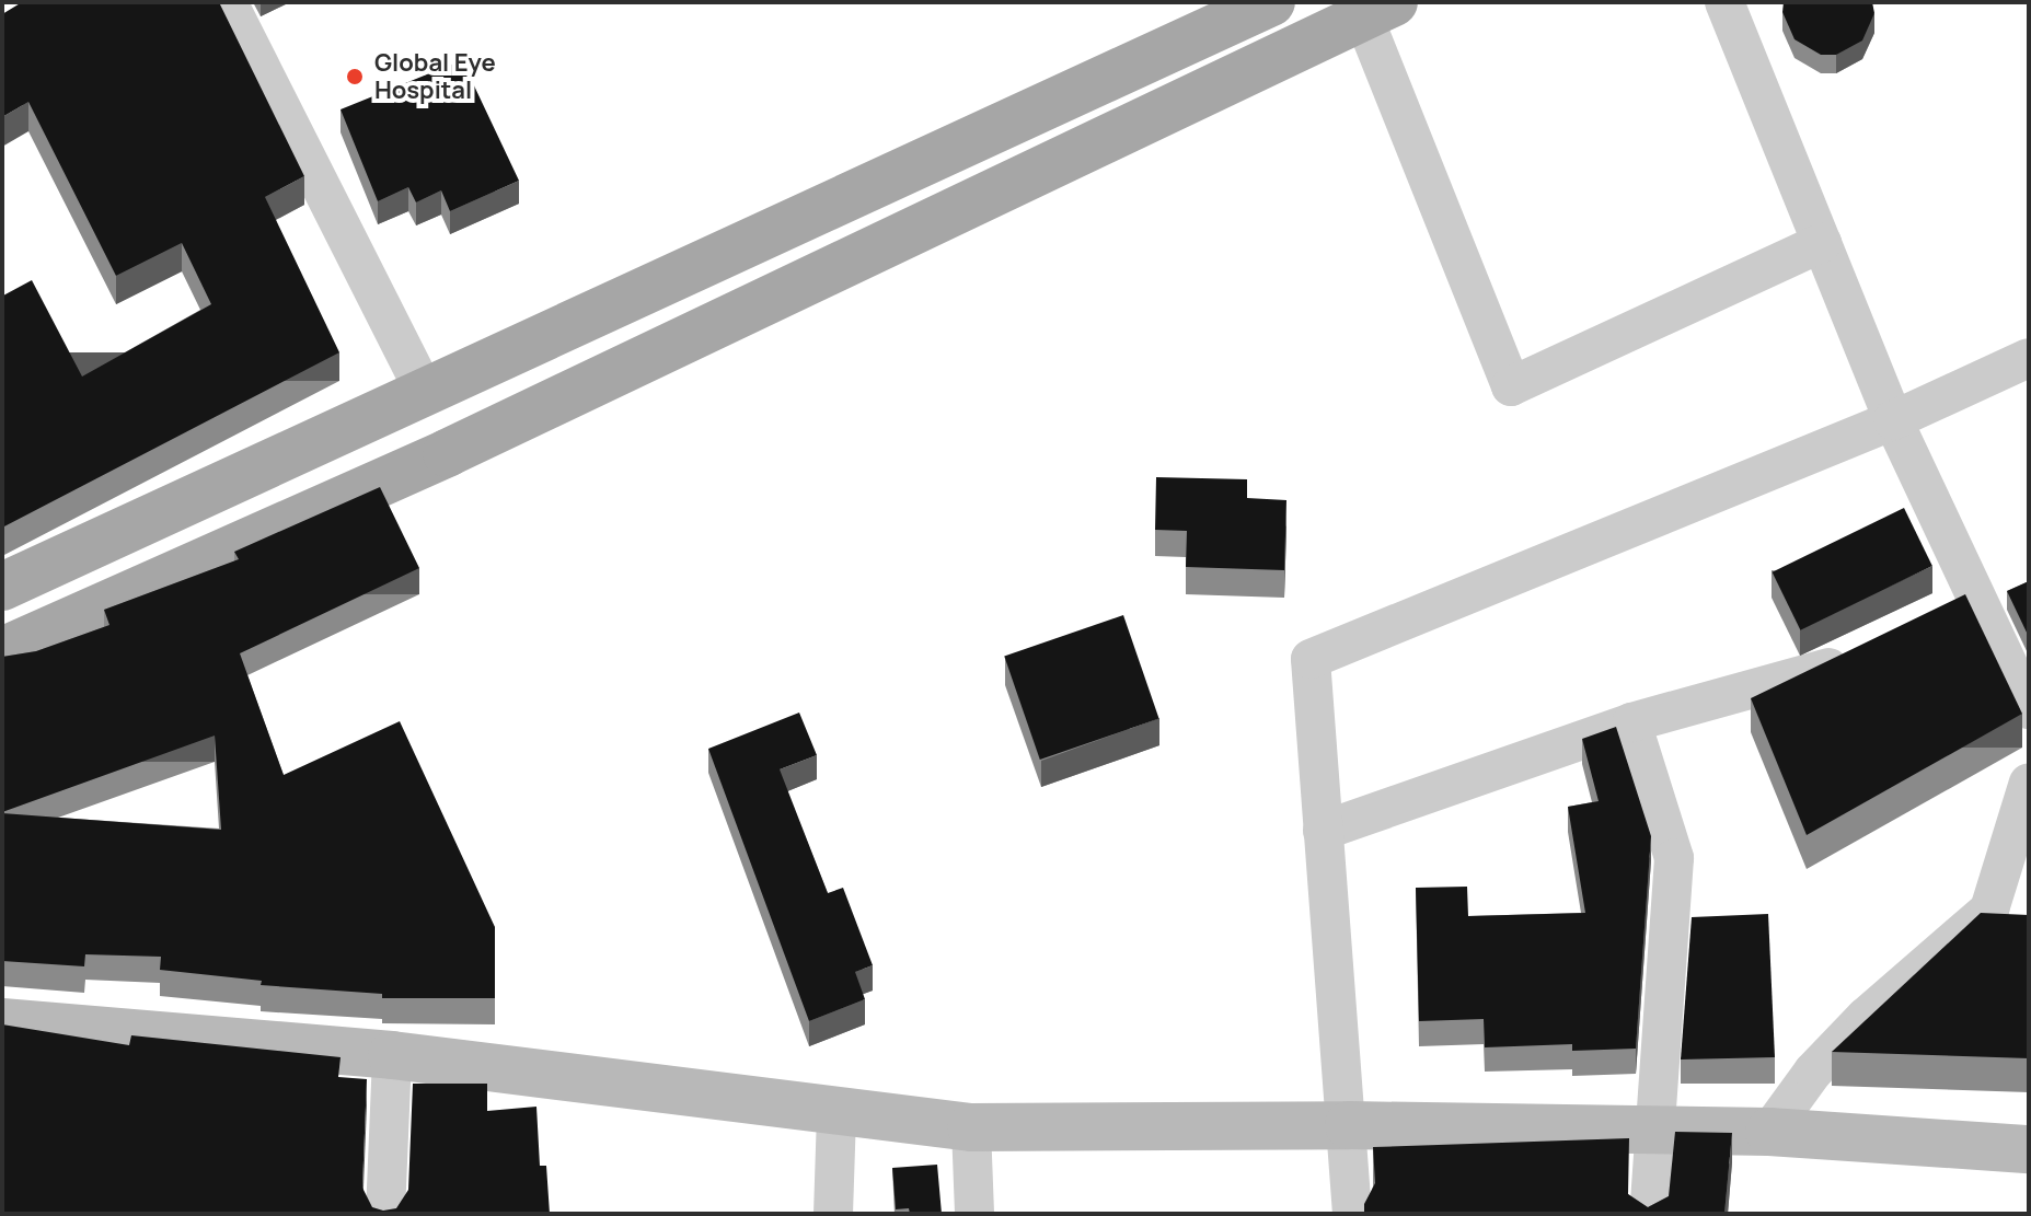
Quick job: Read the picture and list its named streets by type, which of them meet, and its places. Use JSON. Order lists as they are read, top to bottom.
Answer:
{
  "places": ["Global Eye Hospital"]
}
